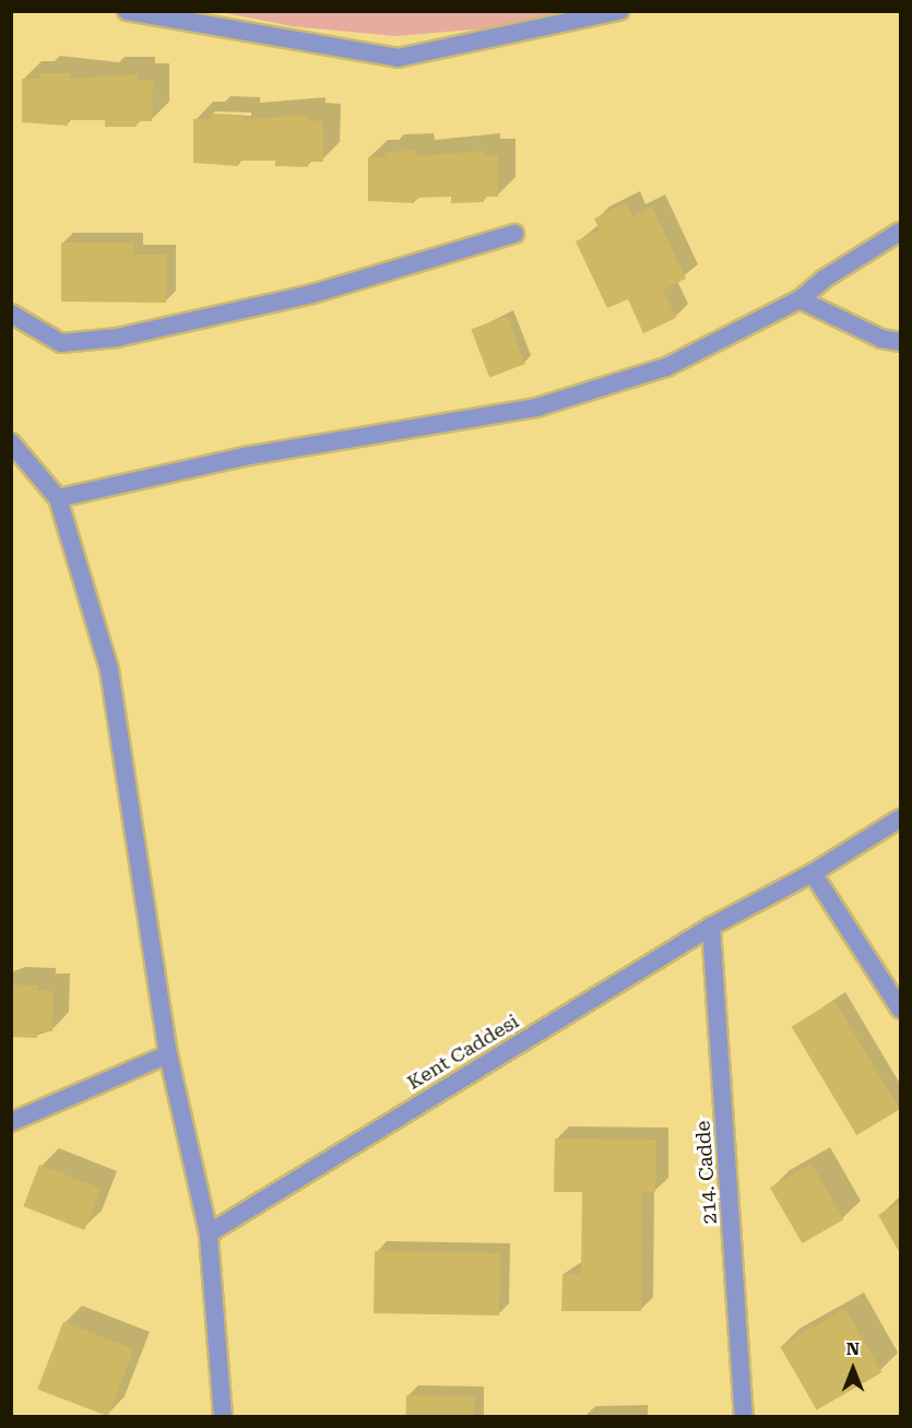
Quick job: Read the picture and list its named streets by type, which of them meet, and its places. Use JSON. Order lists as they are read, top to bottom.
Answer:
{
  "streets": {
    "street": ["Kent Caddesi", "214. Cadde"]
  },
  "crossings": [
    ["Kent Caddesi", "214. Cadde"]
  ],
  "north": "top"
}
